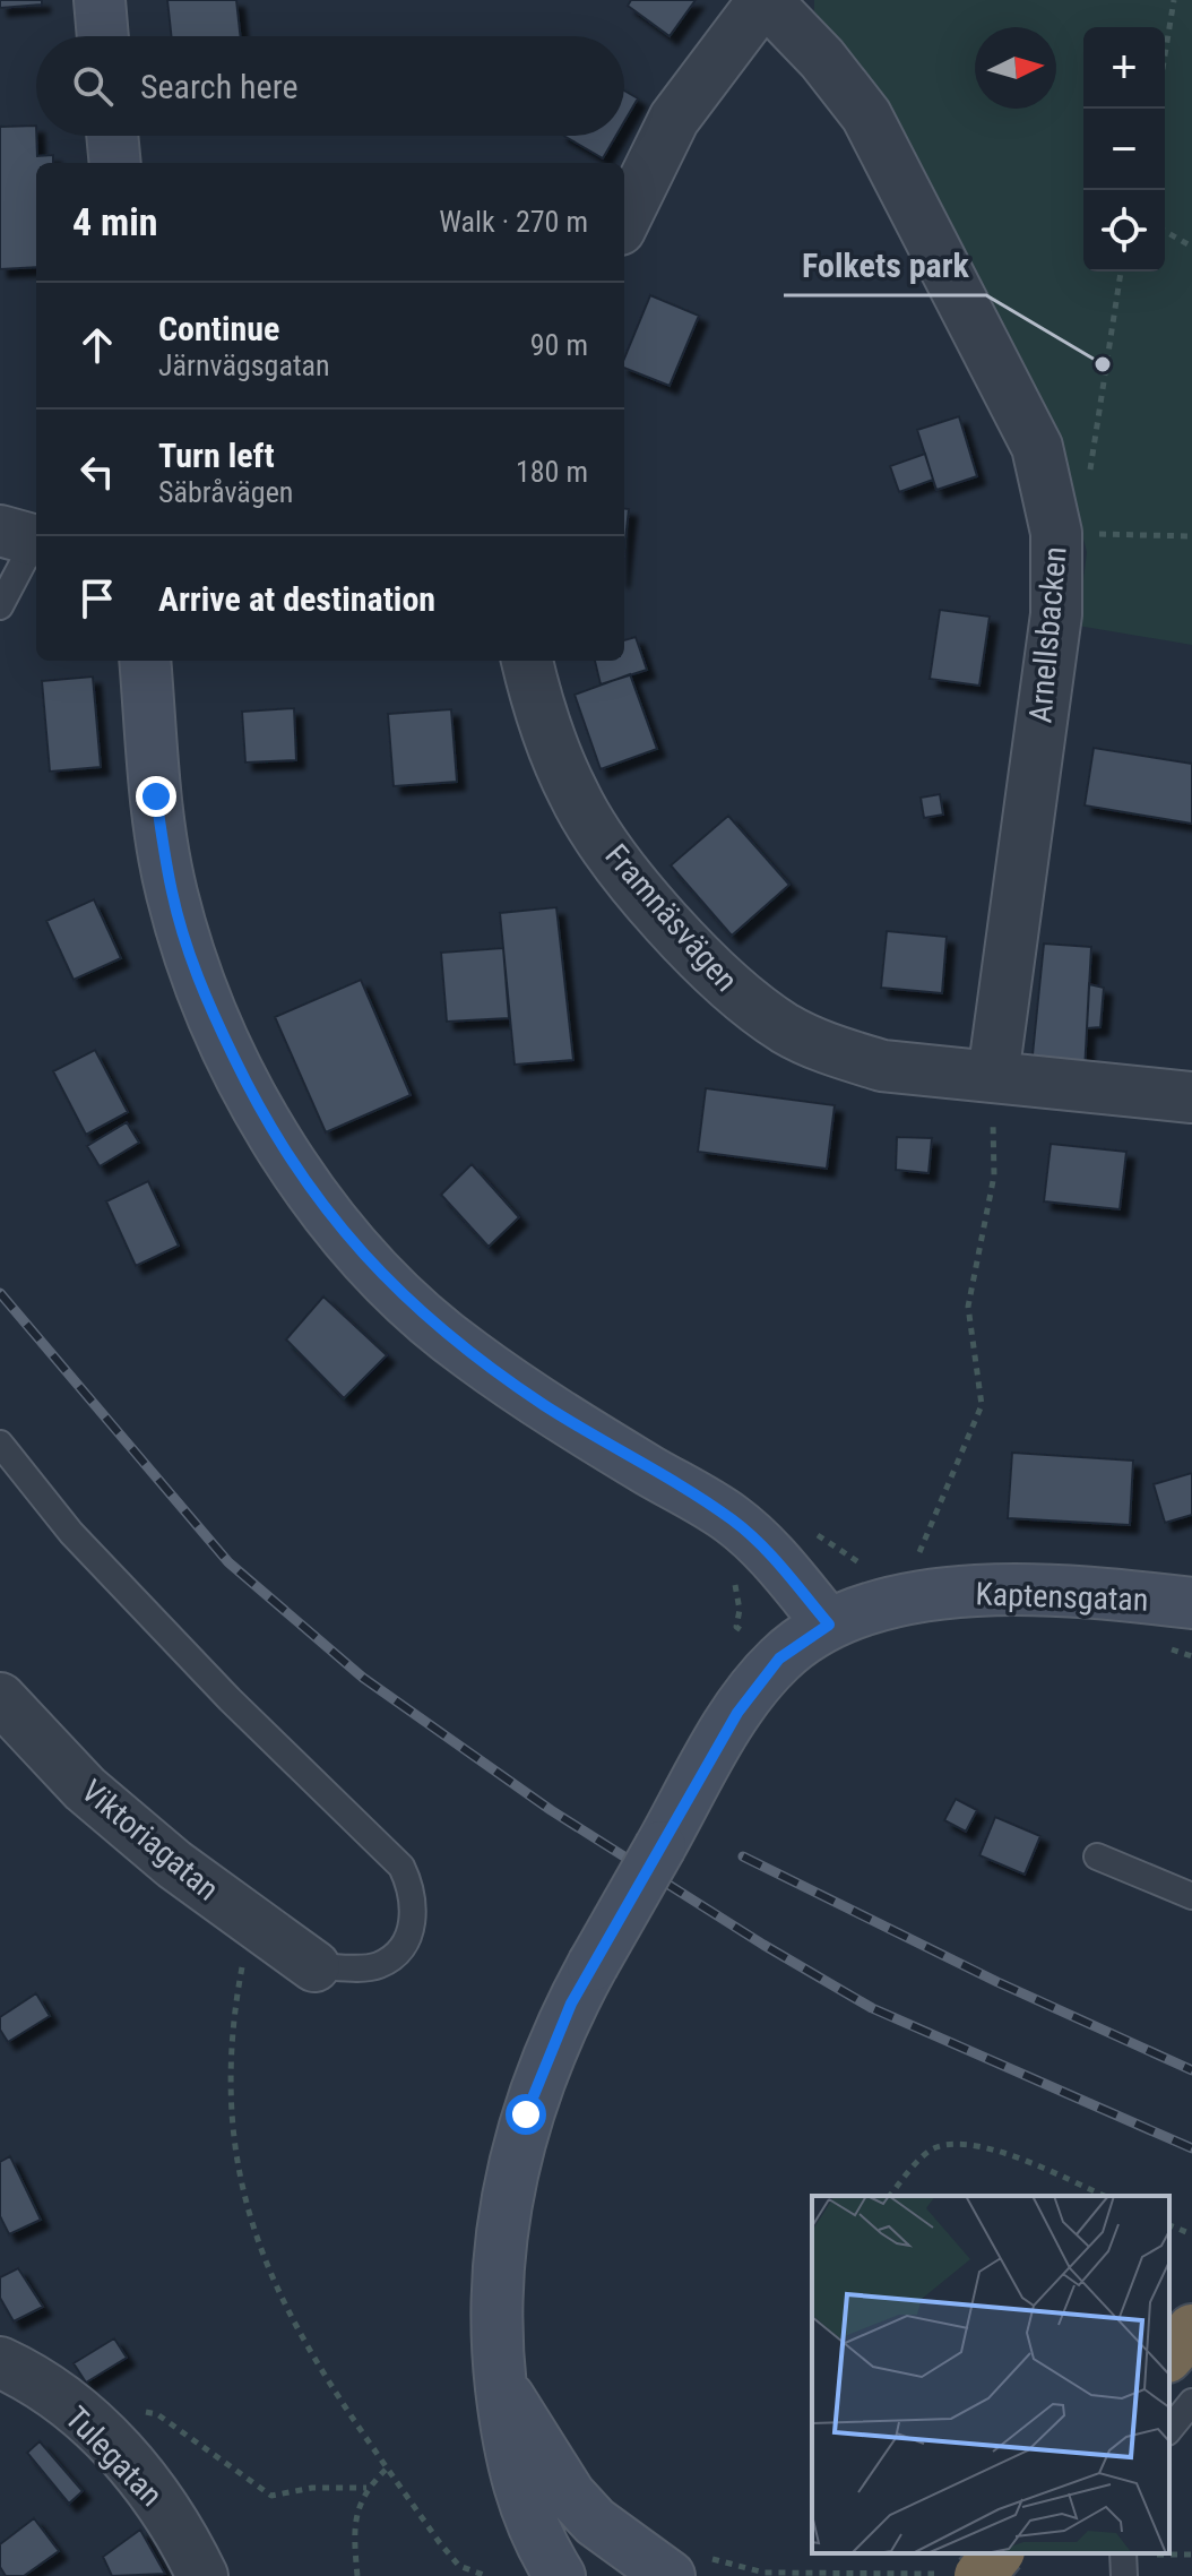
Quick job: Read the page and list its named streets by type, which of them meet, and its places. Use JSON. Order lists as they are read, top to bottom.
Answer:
{
  "streets": {
    "main road": ["Kaptensgatan"],
    "street": [
      "Arnellsbacken",
      "Framnäsvägen",
      "Viktoriagatan",
      "Tulegatan"
    ]
  },
  "crossings": [
    ["Arnellsbacken", "Framnäsvägen"]
  ],
  "places": ["Folkets park"],
  "north": "right",
  "page": {
    "map_buttons": ["+", "−"],
    "search": "Search here",
    "heading": ["4 min", "Walk · 270 m"],
    "list": [
      ["Continue", "Järnvägsgatan", "90 m"],
      ["Turn left", "Säbråvägen", "180 m"],
      "Arrive at destination"
    ]
  }
}
